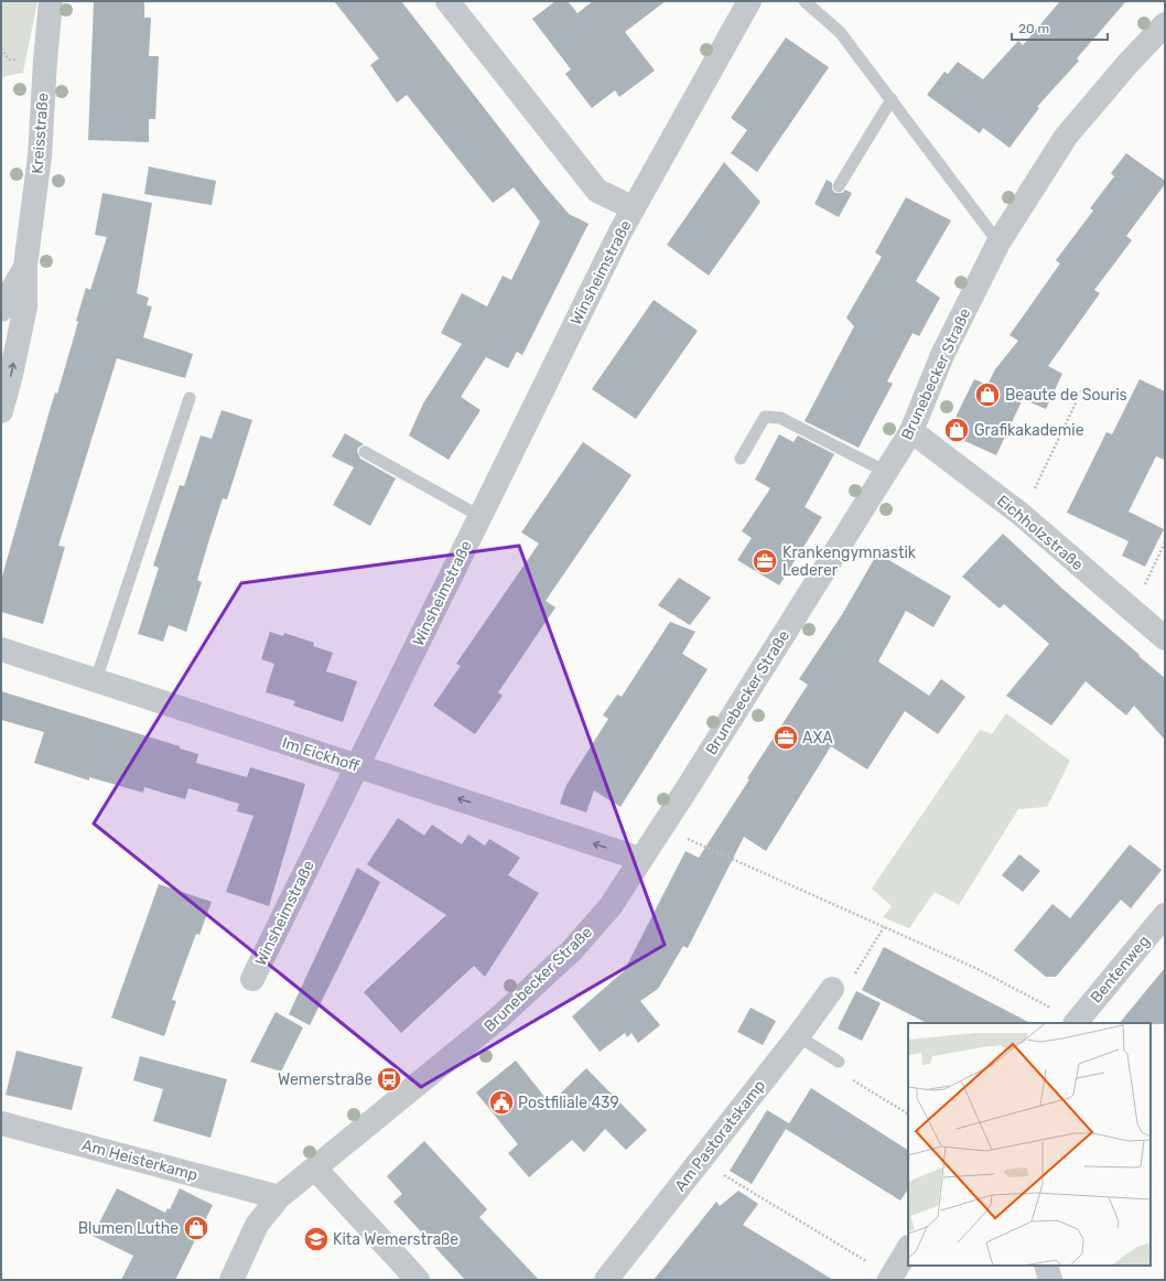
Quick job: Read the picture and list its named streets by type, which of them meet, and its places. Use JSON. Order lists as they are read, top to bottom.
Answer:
{
  "streets": {
    "street": [
      "Kreisstraße",
      "Winsheimstraße",
      "Brunebecker Straße",
      "Eichholzstraße",
      "Im Eickhoff",
      "Bentenweg",
      "Am Pastoratskamp",
      "Am Heisterkamp"
    ]
  },
  "crossings": [
    ["Winsheimstraße", "Im Eickhoff"],
    ["Brunebecker Straße", "Eichholzstraße"],
    ["Brunebecker Straße", "Im Eickhoff"],
    ["Brunebecker Straße", "Am Heisterkamp"]
  ],
  "one_way": ["Im Eickhoff"],
  "places": {
    "shop": ["Beaute de Souris", "Grafikakademie", "Blumen Luthe"],
    "office": ["Krankengymnastik Lederer", "AXA"],
    "bus stop": ["Wemerstraße"],
    "public building": ["Postfiliale 439"],
    "school or university": ["Kita Wemerstraße"]
  },
  "scale_bar": "20 m"
}
